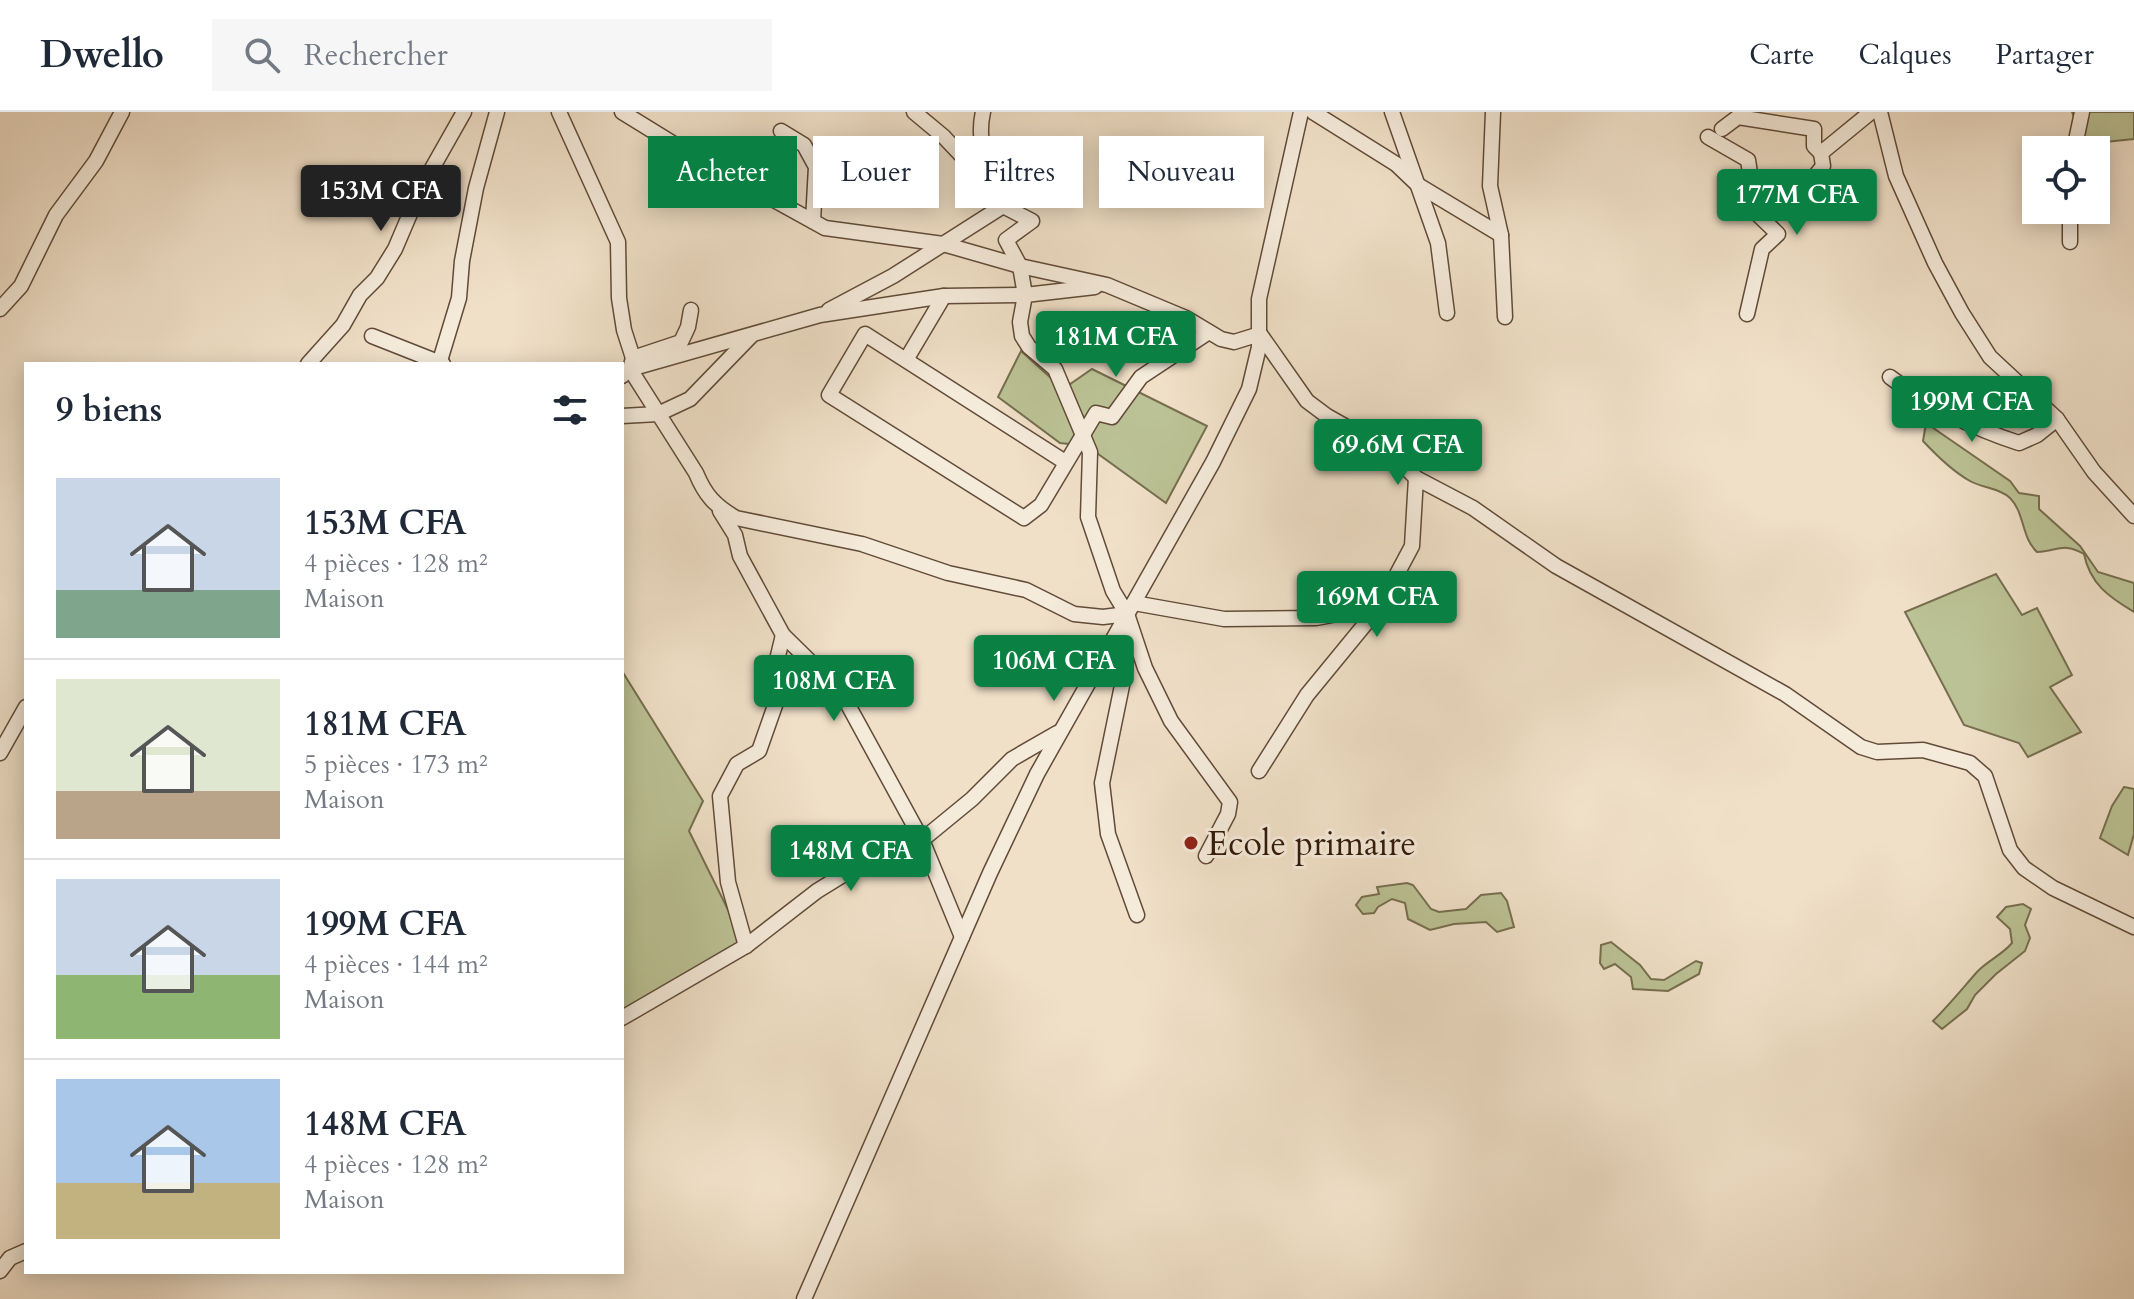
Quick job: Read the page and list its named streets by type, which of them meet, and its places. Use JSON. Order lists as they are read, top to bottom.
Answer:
{
  "places": ["Ecole primaire"],
  "page": {
    "header": "Dwello",
    "search": "Rechercher",
    "nav": ["Carte", "Calques", "Partager"],
    "chip": [
      "Acheter",
      "Louer",
      "Filtres",
      "Nouveau"
    ],
    "price": [
      "153M CFA",
      "177M CFA",
      "181M CFA",
      "199M CFA",
      "69.6M CFA",
      "169M CFA",
      "106M CFA",
      "108M CFA",
      "148M CFA"
    ],
    "heading": "9 biens",
    "list": [
      {
        "name": "153M CFA",
        "note": "4 pièces · 128 m² · Maison"
      },
      {
        "name": "181M CFA",
        "note": "5 pièces · 173 m² · Maison"
      },
      {
        "name": "199M CFA",
        "note": "4 pièces · 144 m² · Maison"
      },
      {
        "name": "148M CFA",
        "note": "4 pièces · 128 m² · Maison"
      }
    ]
  }
}
